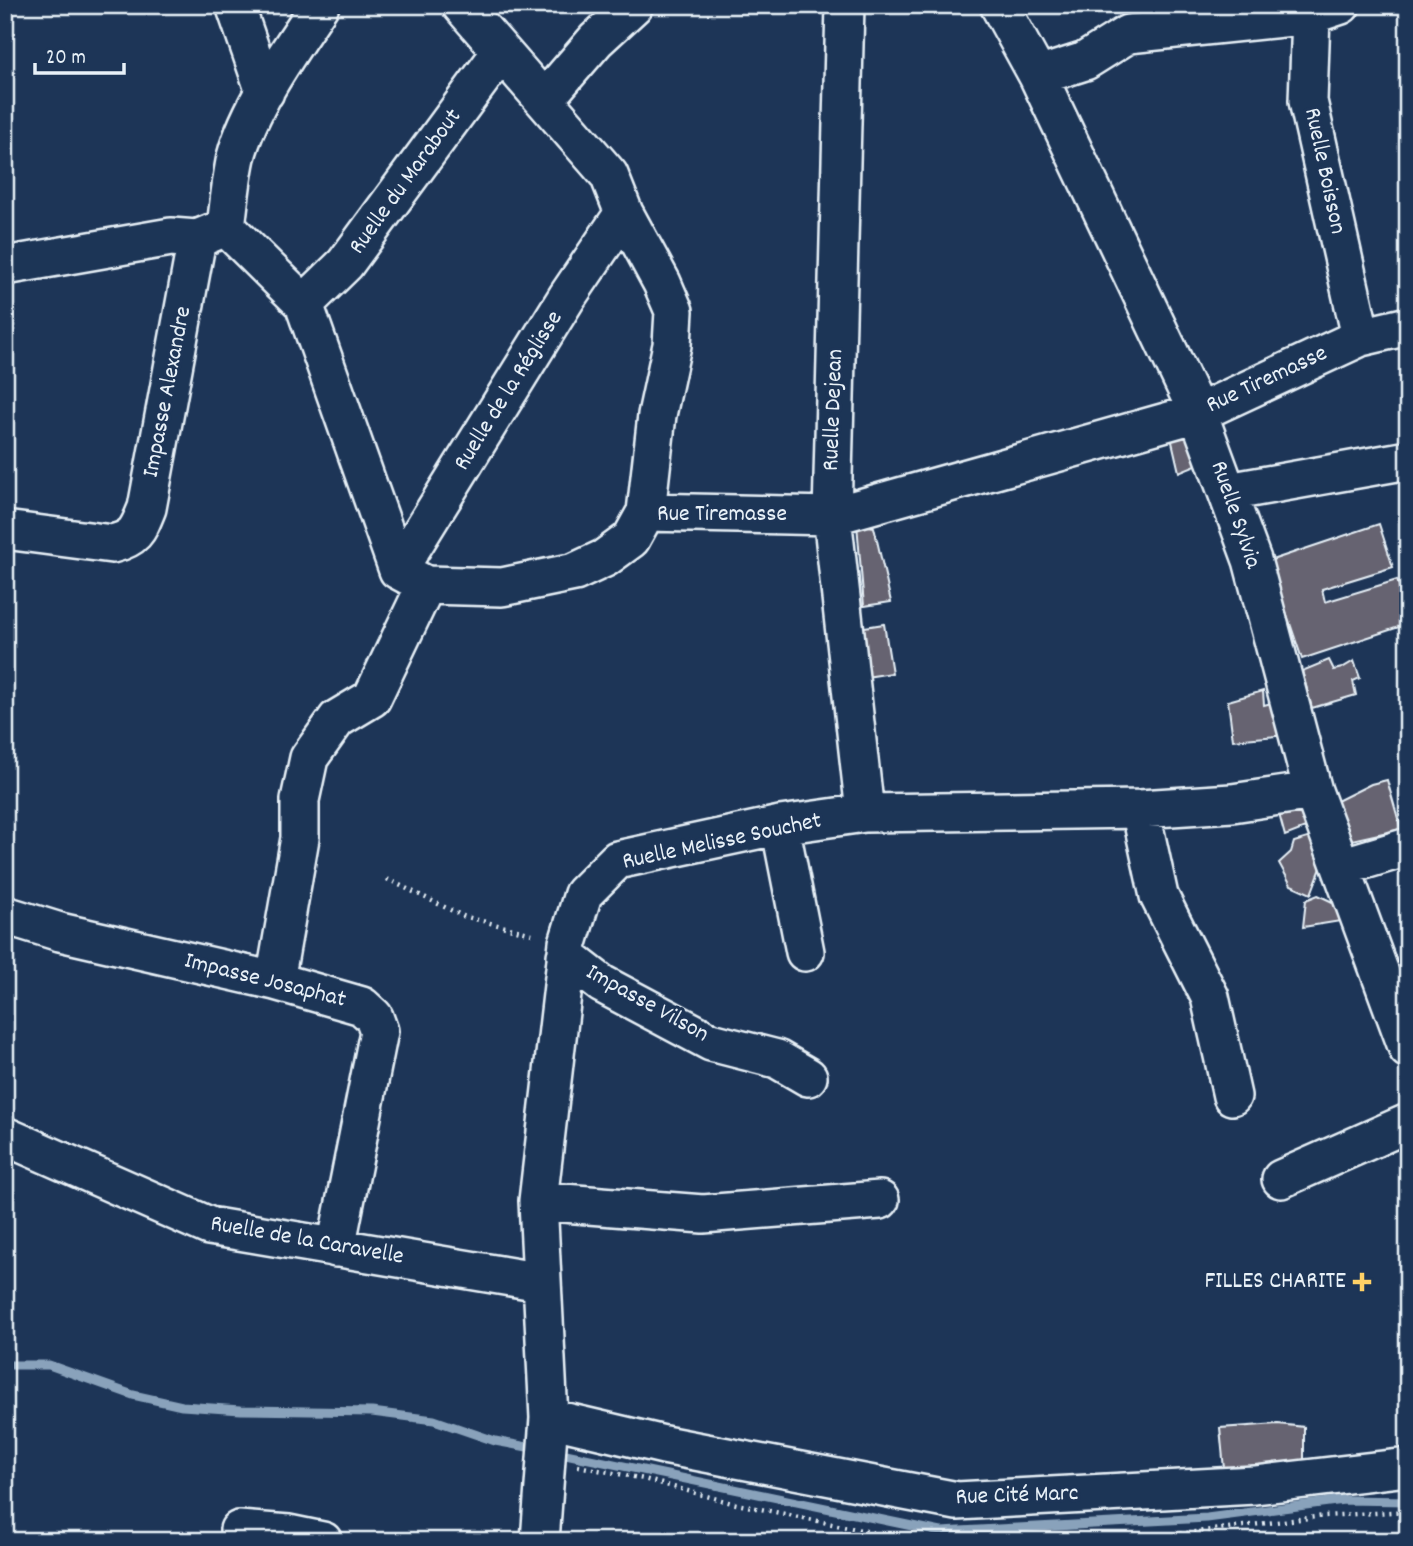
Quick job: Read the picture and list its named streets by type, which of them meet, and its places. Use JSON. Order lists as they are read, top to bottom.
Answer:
{
  "streets": {
    "street": [
      "Ruelle Boisson",
      "Ruelle du Marabout",
      "Rue Tiremasse",
      "Ruelle de la Réglisse",
      "Impasse Alexandre",
      "Ruelle Dejean",
      "Ruelle Sylvia",
      "Ruelle Melisse Souchet",
      "Impasse Josaphat",
      "Impasse Vilson",
      "Ruelle de la Caravelle",
      "Rue Cité Marc"
    ]
  },
  "crossings": [
    ["Ruelle Boisson", "Rue Tiremasse"],
    ["Rue Tiremasse", "Ruelle de la Réglisse"],
    ["Rue Tiremasse", "Ruelle Dejean"],
    ["Rue Tiremasse", "Ruelle Sylvia"],
    ["Ruelle de la Réglisse", "Impasse Josaphat"],
    ["Ruelle Dejean", "Ruelle Melisse Souchet"],
    ["Ruelle Sylvia", "Ruelle Melisse Souchet"],
    ["Ruelle Melisse Souchet", "Impasse Vilson"],
    ["Ruelle Melisse Souchet", "Ruelle de la Caravelle"],
    ["Ruelle Melisse Souchet", "Rue Cité Marc"],
    ["Impasse Josaphat", "Ruelle de la Caravelle"]
  ],
  "places": {
    "health": ["FILLES CHARITE"]
  },
  "scale_bar": "20 m"
}
